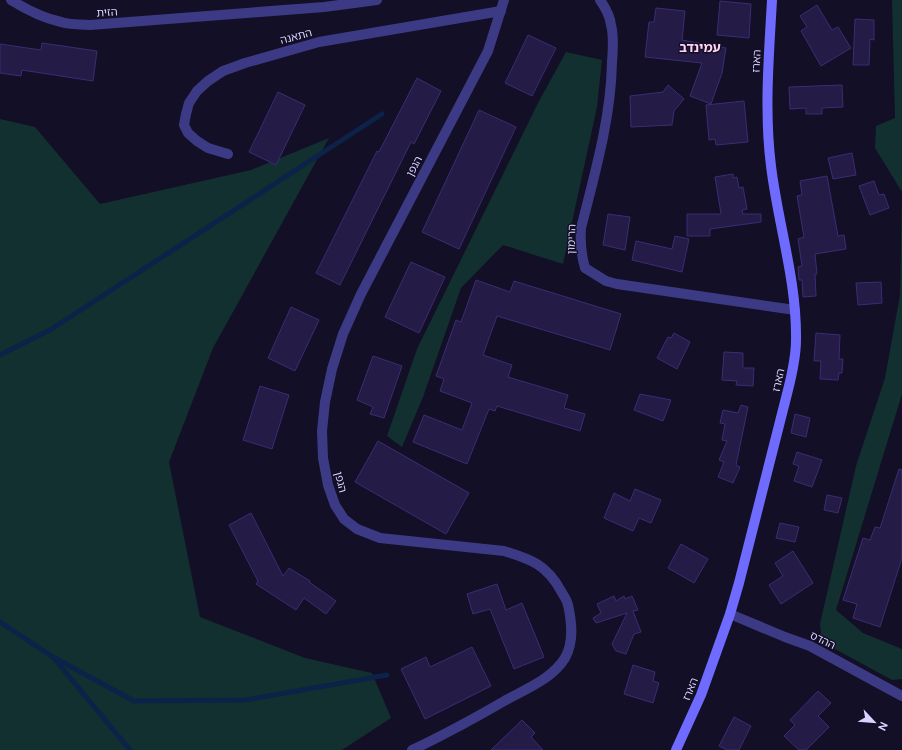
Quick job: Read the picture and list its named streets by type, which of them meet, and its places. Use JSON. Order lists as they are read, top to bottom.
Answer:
{
  "streets": {
    "street": [
      "הזית",
      "התאנה",
      "הארז",
      "הגפן",
      "הרימון",
      "ההדס"
    ]
  },
  "crossings": [
    ["התאנה", "הגפן"],
    ["הארז", "הרימון"],
    ["הארז", "ההדס"]
  ],
  "districts": ["עמינדב"],
  "north": "bottom right"
}
